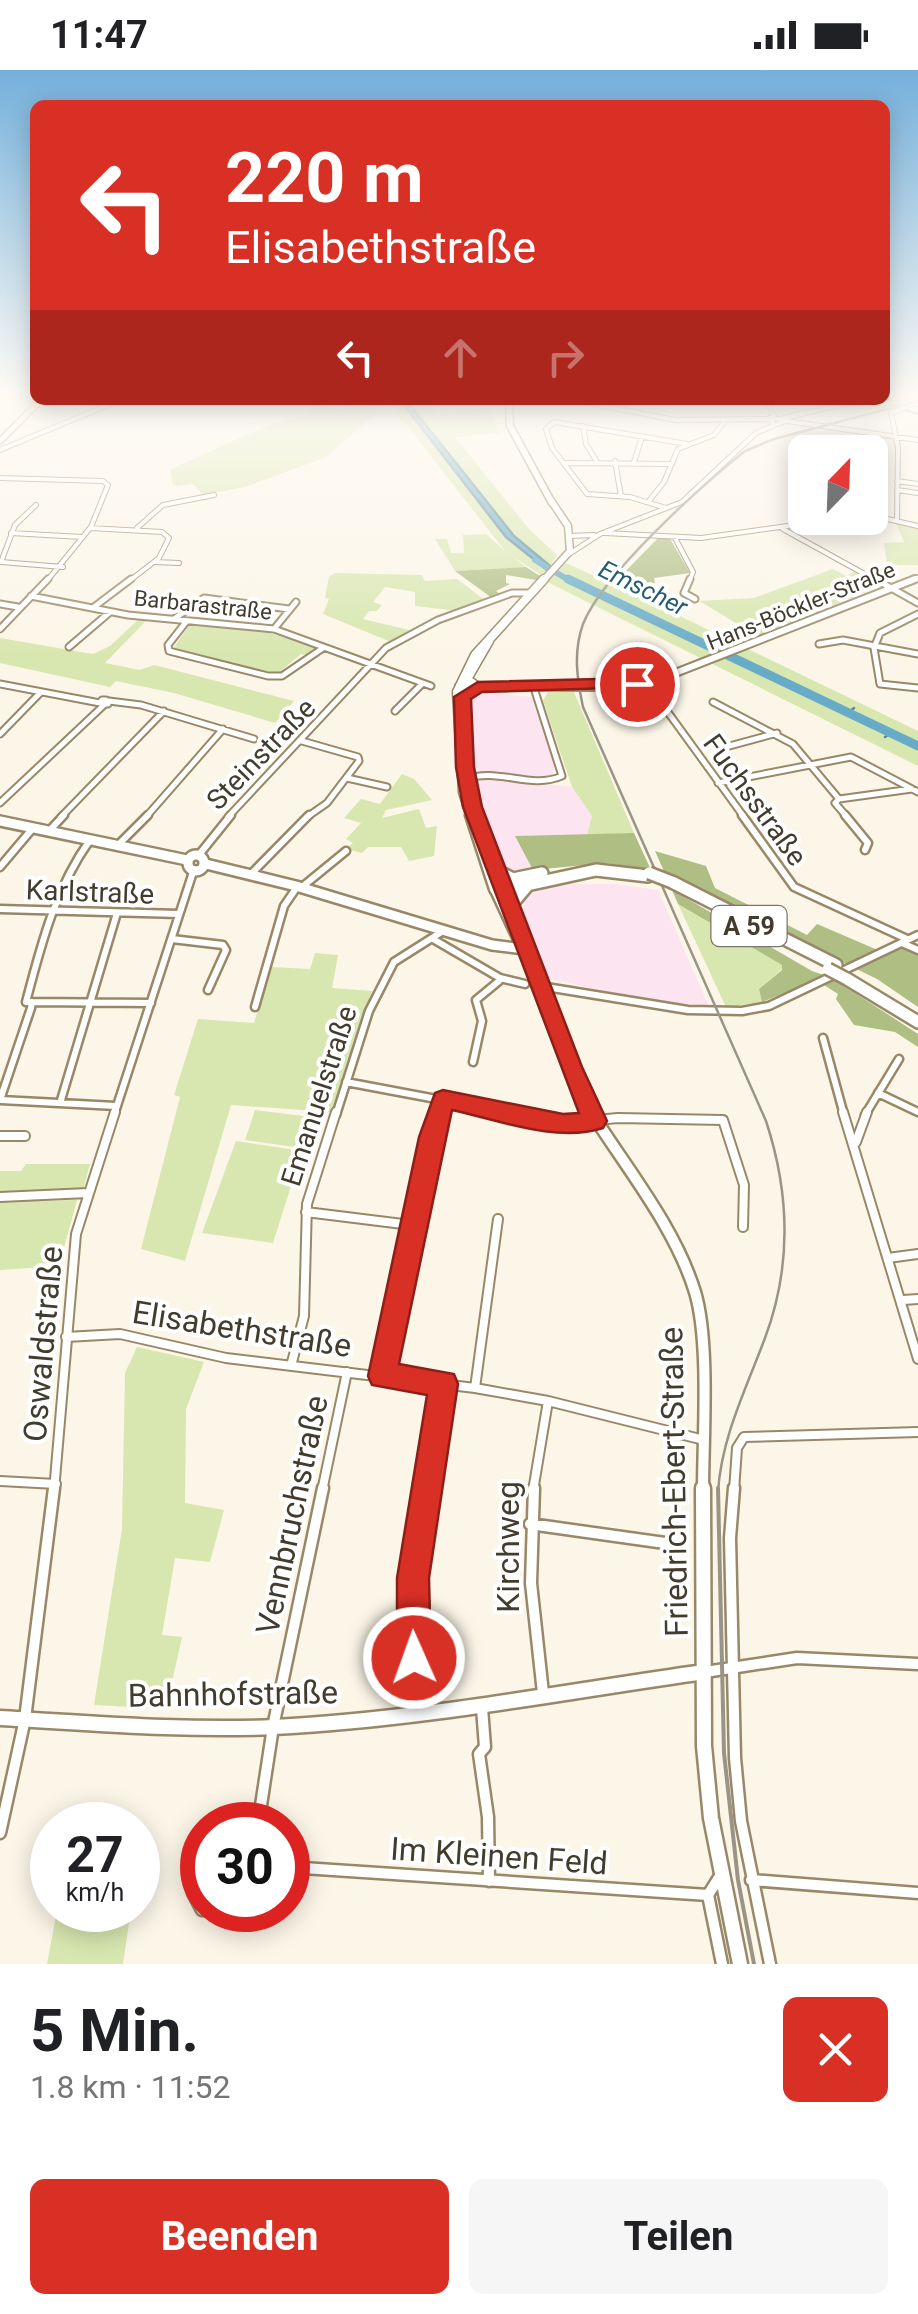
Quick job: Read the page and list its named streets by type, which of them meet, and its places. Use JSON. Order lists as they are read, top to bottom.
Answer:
{
  "streets": {
    "highway": ["A 59"],
    "main road": ["Hans-Böckler-Straße", "Friedrich-Ebert-Straße", "Bahnhofstraße"],
    "street": [
      "Barbarastraße",
      "Steinstraße",
      "Fuchsstraße",
      "Karlstraße",
      "Emanuelstraße",
      "Elisabethstraße",
      "Oswaldstraße",
      "Vennbruchstraße",
      "Kirchweg",
      "Im Kleinen Feld"
    ]
  },
  "crossings": [
    ["Barbarastraße", "Steinstraße"],
    ["Hans-Böckler-Straße", "Fuchsstraße"],
    ["Karlstraße", "Oswaldstraße"],
    ["A 59", "Friedrich-Ebert-Straße"],
    ["Emanuelstraße", "Elisabethstraße"],
    ["Elisabethstraße", "Oswaldstraße"],
    ["Elisabethstraße", "Friedrich-Ebert-Straße"],
    ["Elisabethstraße", "Vennbruchstraße"],
    ["Elisabethstraße", "Kirchweg"],
    ["Oswaldstraße", "Bahnhofstraße"],
    ["Friedrich-Ebert-Straße", "Bahnhofstraße"],
    ["Vennbruchstraße", "Bahnhofstraße"],
    ["Kirchweg", "Bahnhofstraße"]
  ],
  "water": ["Emscher"],
  "north": "top right",
  "page": {
    "status": "11:47",
    "turn": ["220 m", "Elisabethstraße"],
    "speed": "27 km/h",
    "limit": "30",
    "heading": ["5 Min.", "1.8 km · 11:52"],
    "buttons": ["Beenden", "Teilen"]
  }
}
